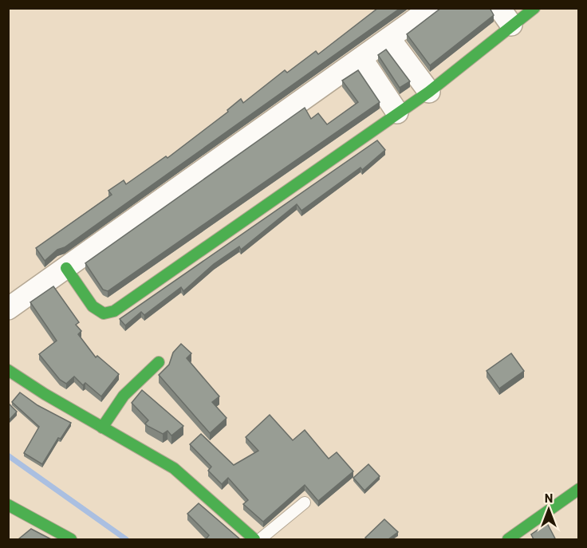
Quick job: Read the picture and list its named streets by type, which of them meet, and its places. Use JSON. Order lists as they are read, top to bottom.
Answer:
{
  "north": "top"
}
